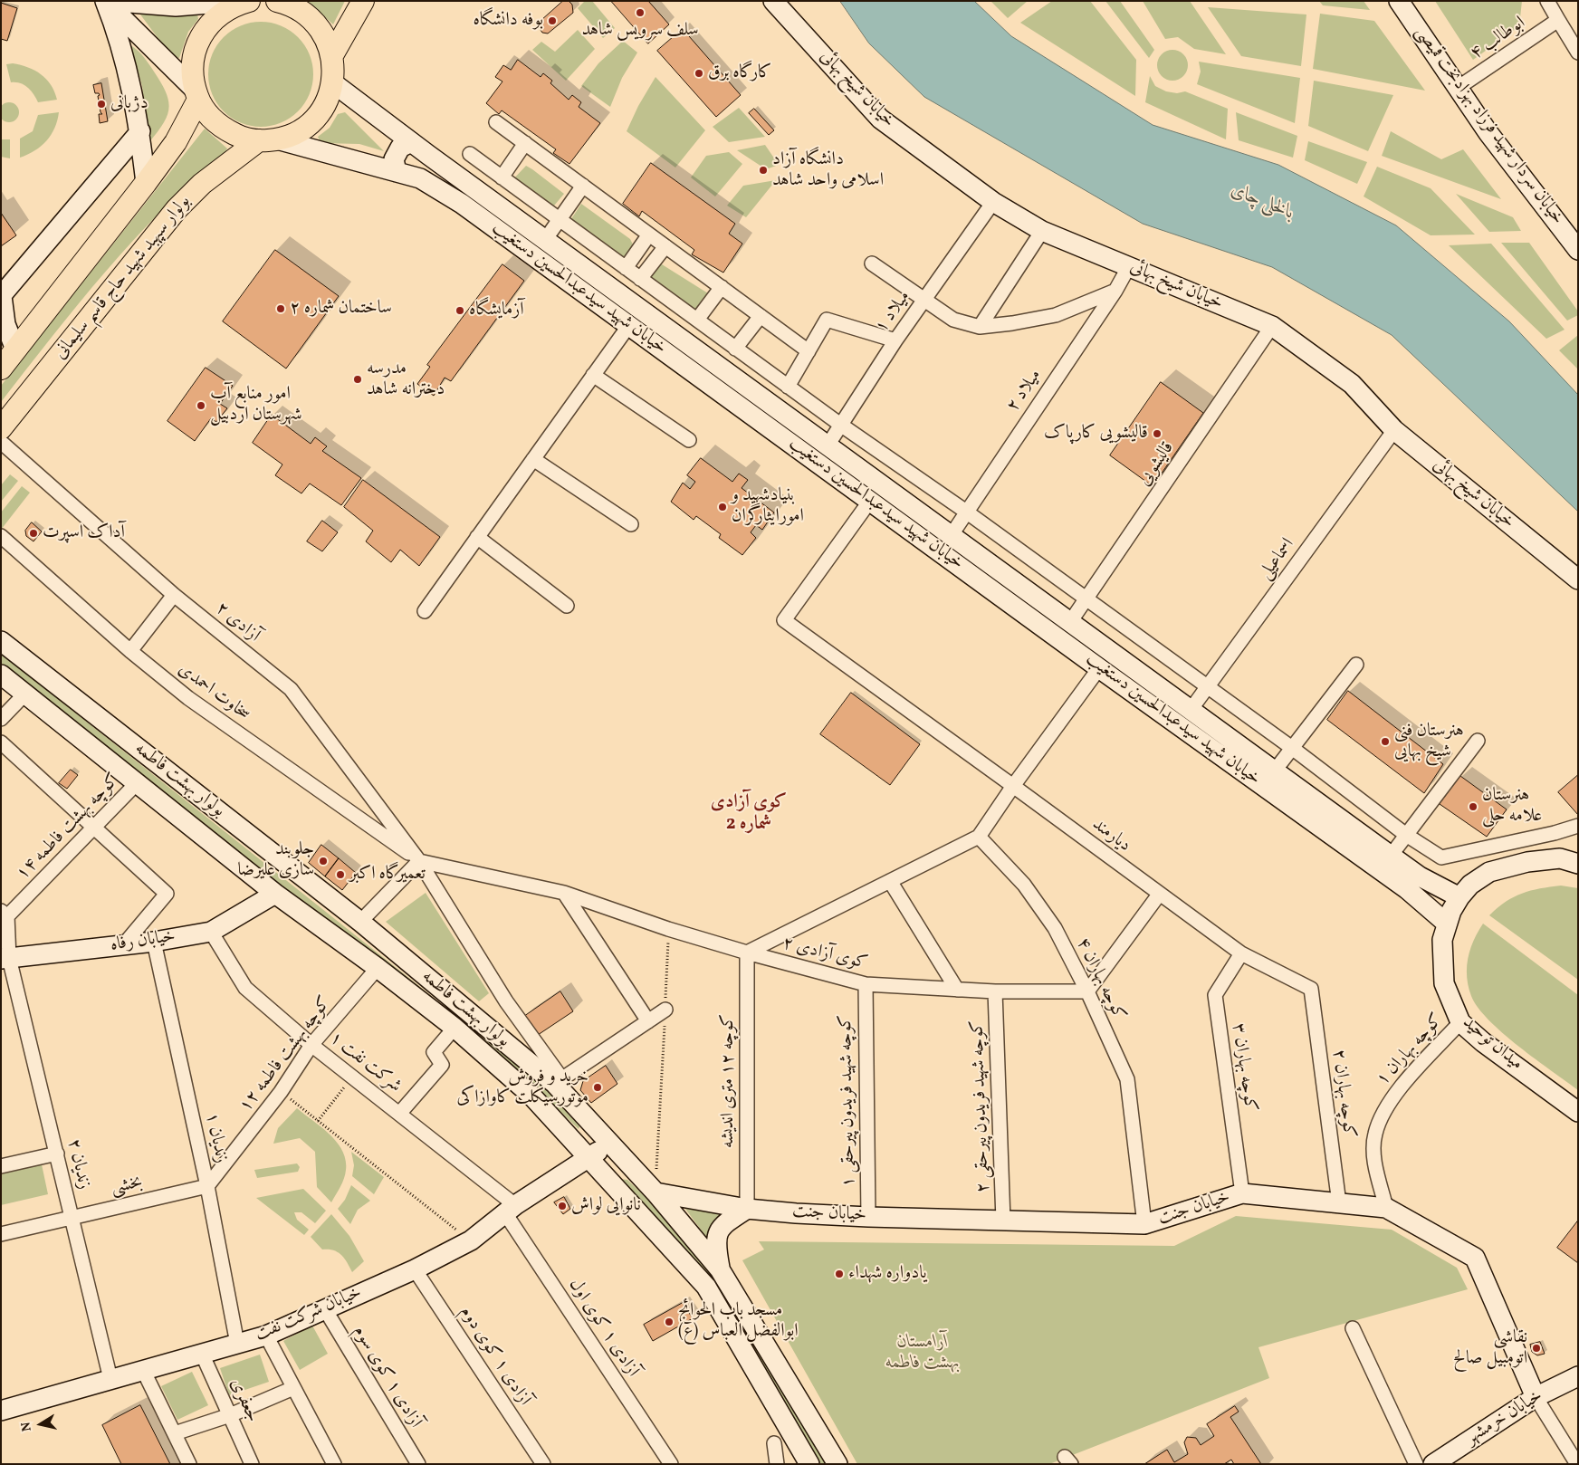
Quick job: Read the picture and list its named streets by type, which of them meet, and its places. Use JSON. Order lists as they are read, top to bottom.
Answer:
{
  "streets": {
    "main road": [
      "خیابان شیخ بهائی",
      "خیابان سردار شهید فرزاد بهزاد‌بخت قمیصی",
      "بولوار سپهبد شهید حاج قاسم سلیمانی",
      "خیابان شهید سیدعبدالحسین دستغیب",
      "بولوار بهشت فاطمه",
      "خیابان رفاه",
      "میدان توحید",
      "خیابان جنت",
      "خیابان شرکت نفت",
      "خیابان خرمشهر"
    ],
    "street": [
      "ابوطالب ۴",
      "میلاد ۱",
      "میلاد ۲",
      "قالیشویی",
      "اسماعیلی",
      "آزادی ۲",
      "سخاوت احمدی",
      "کوچه بهشت فاطمه ۱۴",
      "دیارمند",
      "کوی آزادی ۲",
      "کوچه بهاران ۴",
      "کوچه بهاران ۱",
      "کوچه بهشت فاطمه ۱۲",
      "شرکت نفت ۱",
      "کوچه بهاران ۳",
      "کوچه ۱۲ متری اندیشه",
      "کوچه بهاران ۲",
      "کوچه شهید فریدون پیرحقی ۱",
      "کوچه شهید فریدون پیرحقی ۲",
      "زندیان ۱",
      "زندیان ۲",
      "بخشی",
      "آزادی ۱ کوی اول",
      "آزادی ۱ کوی دوم",
      "آزادی ۱ کوی سوم",
      "جعفری"
    ]
  },
  "crossings": [
    ["ابوطالب ۴", "خیابان سردار شهید فرزاد بهزاد‌بخت قمیصی"],
    ["خیابان شیخ بهائی", "میلاد ۱"],
    ["خیابان شیخ بهائی", "میلاد ۲"],
    ["خیابان شیخ بهائی", "قالیشویی"],
    ["خیابان شیخ بهائی", "اسماعیلی"],
    ["بولوار سپهبد شهید حاج قاسم سلیمانی", "خیابان شهید سیدعبدالحسین دستغیب"],
    ["خیابان شهید سیدعبدالحسین دستغیب", "میلاد ۱"],
    ["خیابان شهید سیدعبدالحسین دستغیب", "میلاد ۲"],
    ["خیابان شهید سیدعبدالحسین دستغیب", "قالیشویی"],
    ["خیابان شهید سیدعبدالحسین دستغیب", "اسماعیلی"],
    ["خیابان شهید سیدعبدالحسین دستغیب", "دیارمند"],
    ["خیابان شهید سیدعبدالحسین دستغیب", "میدان توحید"],
    ["آزادی ۲", "سخاوت احمدی"],
    ["آزادی ۲", "بولوار بهشت فاطمه"],
    ["آزادی ۲", "کوی آزادی ۲"],
    ["سخاوت احمدی", "کوی آزادی ۲"],
    ["بولوار بهشت فاطمه", "کوچه بهشت فاطمه ۱۴"],
    ["بولوار بهشت فاطمه", "خیابان رفاه"],
    ["بولوار بهشت فاطمه", "کوچه بهشت فاطمه ۱۲"],
    ["بولوار بهشت فاطمه", "خیابان جنت"],
    ["بولوار بهشت فاطمه", "خیابان شرکت نفت"],
    ["کوچه بهشت فاطمه ۱۴", "زندیان ۲"],
    ["دیارمند", "کوچه بهاران ۳"],
    ["دیارمند", "کوچه بهاران ۲"],
    ["خیابان رفاه", "شرکت نفت ۱"],
    ["خیابان رفاه", "زندیان ۱"],
    ["خیابان رفاه", "زندیان ۲"],
    ["کوی آزادی ۲", "کوچه بهاران ۴"],
    ["کوی آزادی ۲", "کوچه ۱۲ متری اندیشه"],
    ["کوی آزادی ۲", "کوچه شهید فریدون پیرحقی ۱"],
    ["کوی آزادی ۲", "کوچه شهید فریدون پیرحقی ۲"],
    ["کوچه بهاران ۴", "خیابان جنت"],
    ["میدان توحید", "کوچه بهاران ۱"],
    ["کوچه بهاران ۱", "خیابان جنت"],
    ["کوچه بهشت فاطمه ۱۲", "شرکت نفت ۱"],
    ["کوچه بهشت فاطمه ۱۲", "زندیان ۱"],
    ["کوچه بهشت فاطمه ۱۲", "بخشی"],
    ["شرکت نفت ۱", "خیابان شرکت نفت"],
    ["شرکت نفت ۱", "آزادی ۱ کوی اول"],
    ["کوچه بهاران ۳", "خیابان جنت"],
    ["کوچه ۱۲ متری اندیشه", "خیابان جنت"],
    ["کوچه بهاران ۲", "خیابان جنت"],
    ["کوچه شهید فریدون پیرحقی ۱", "خیابان جنت"],
    ["کوچه شهید فریدون پیرحقی ۲", "خیابان جنت"],
    ["زندیان ۱", "بخشی"],
    ["زندیان ۱", "خیابان شرکت نفت"],
    ["زندیان ۲", "بخشی"],
    ["زندیان ۲", "خیابان شرکت نفت"],
    ["خیابان جنت", "خیابان خرمشهر"],
    ["خیابان شرکت نفت", "آزادی ۱ کوی اول"],
    ["خیابان شرکت نفت", "آزادی ۱ کوی دوم"],
    ["خیابان شرکت نفت", "آزادی ۱ کوی سوم"],
    ["خیابان شرکت نفت", "جعفری"]
  ],
  "districts": ["کوی آزادی شماره 2"],
  "water": ["بالخلی چای"],
  "parks": ["آرامستان بهشت فاطمه"],
  "places": [
    "سلف سرویس شاهد",
    "بوفه دانشگاه",
    "کارگاه برق",
    "دژبانی",
    "دانشگاه آزاد اسلامی واحد شاهد",
    "ساختمان شماره ۲",
    "آزمایشگاه",
    "مدرسه دخترانه شاهد",
    "امور منابع آب شهرستان اردبیل",
    "قالیشویی کارپاک",
    "بنیادشهید و امورایثارگران",
    "آداک اسپرت",
    "هنرستان فنی شیخ بهایی",
    "هنرستان علامه حلی",
    "جلوبند سازی علیرضا",
    "تعمیرگاه اکبر",
    "خرید و فروش موتورسیکلت کاوازاکی",
    "نانوایی لواش",
    "یادواره شهداء",
    "مسجد باب الحوائج ابوالفضل العباس (ع)",
    "نقاشی اتومبیل صالح"
  ],
  "north": "left"
}
